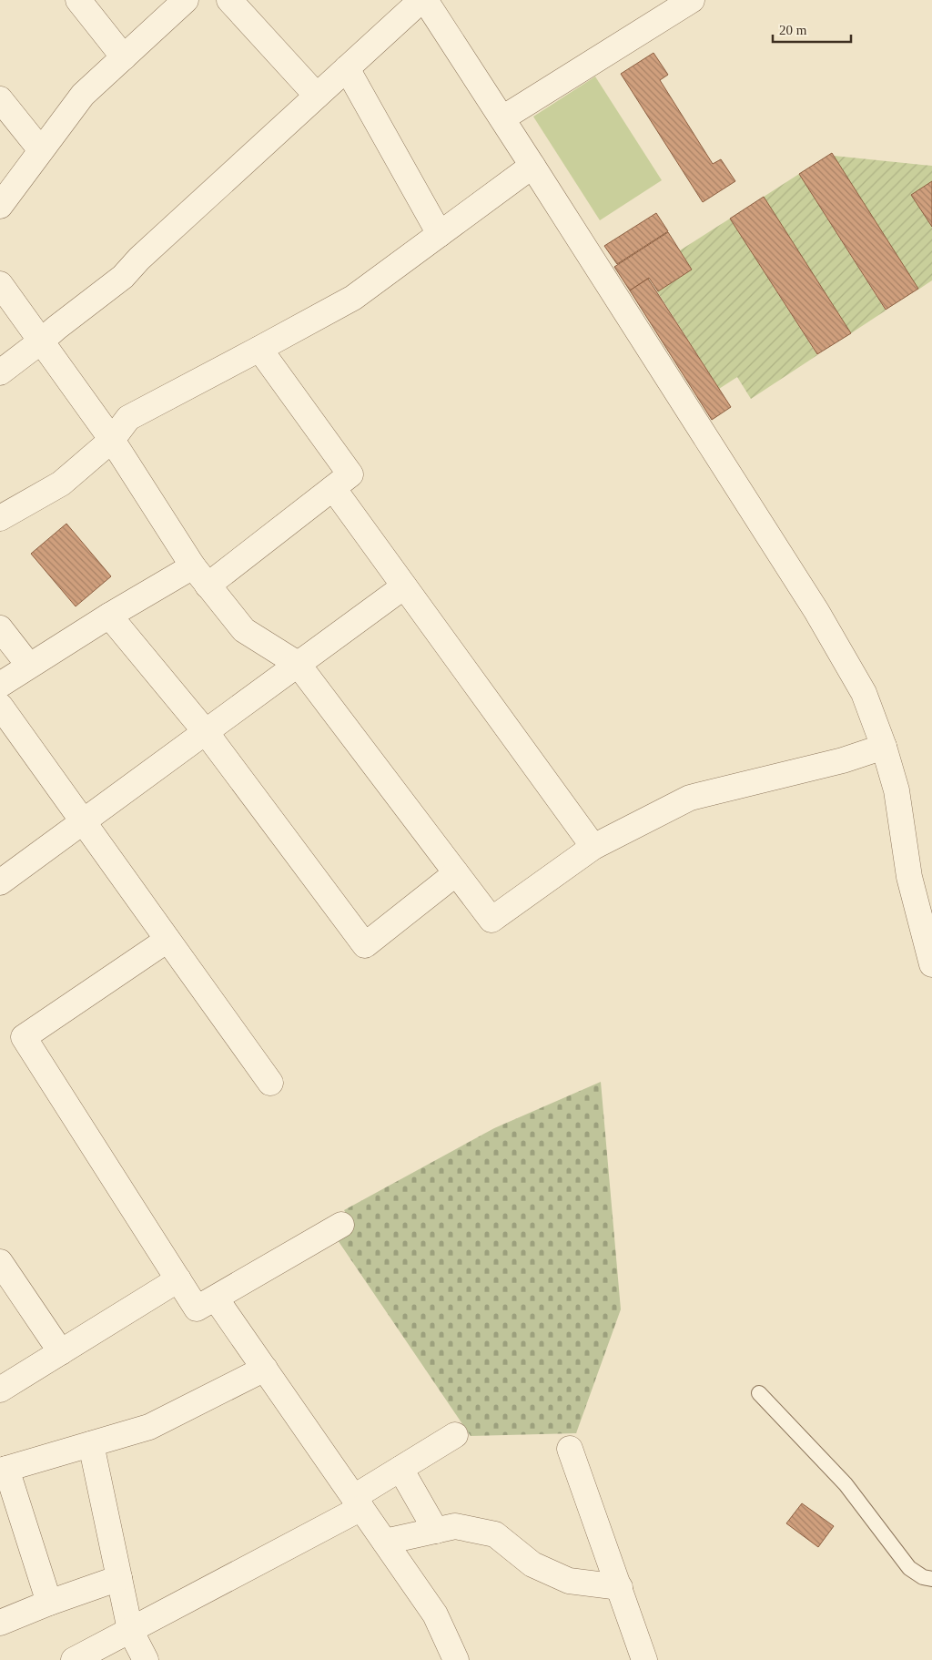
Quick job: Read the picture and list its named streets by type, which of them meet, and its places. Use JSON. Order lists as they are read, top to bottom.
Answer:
{
  "scale_bar": "20 m"
}
